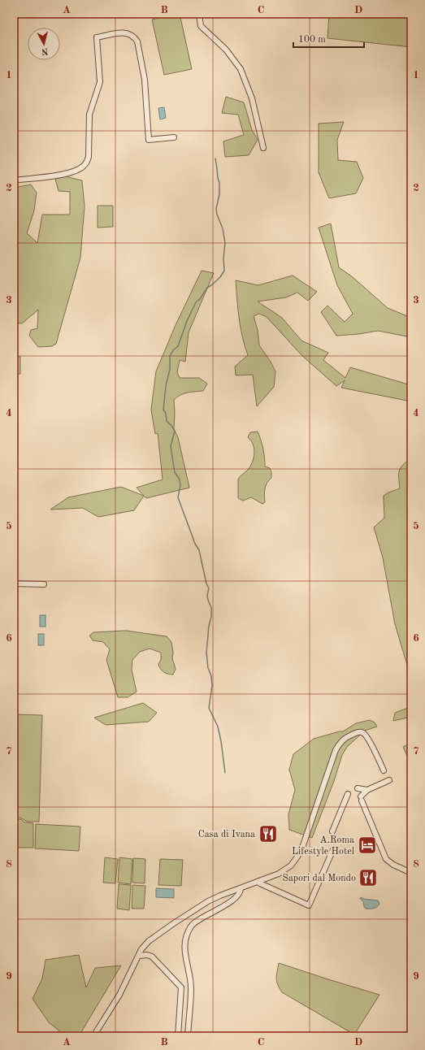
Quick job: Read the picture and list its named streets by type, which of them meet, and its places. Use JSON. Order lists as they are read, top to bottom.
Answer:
{
  "places": {
    "restaurant": ["Casa di Ivana", "Sapori dal Mondo"],
    "hotel": ["A.Roma Lifestyle Hotel"]
  },
  "scale_bar": "100 m",
  "north": "bottom",
  "grid": {
    "columns": [
      "A",
      "B",
      "C",
      "D"
    ],
    "rows": [
      "1",
      "2",
      "3",
      "4",
      "5",
      "6",
      "7",
      "8",
      "9"
    ]
  }
}
